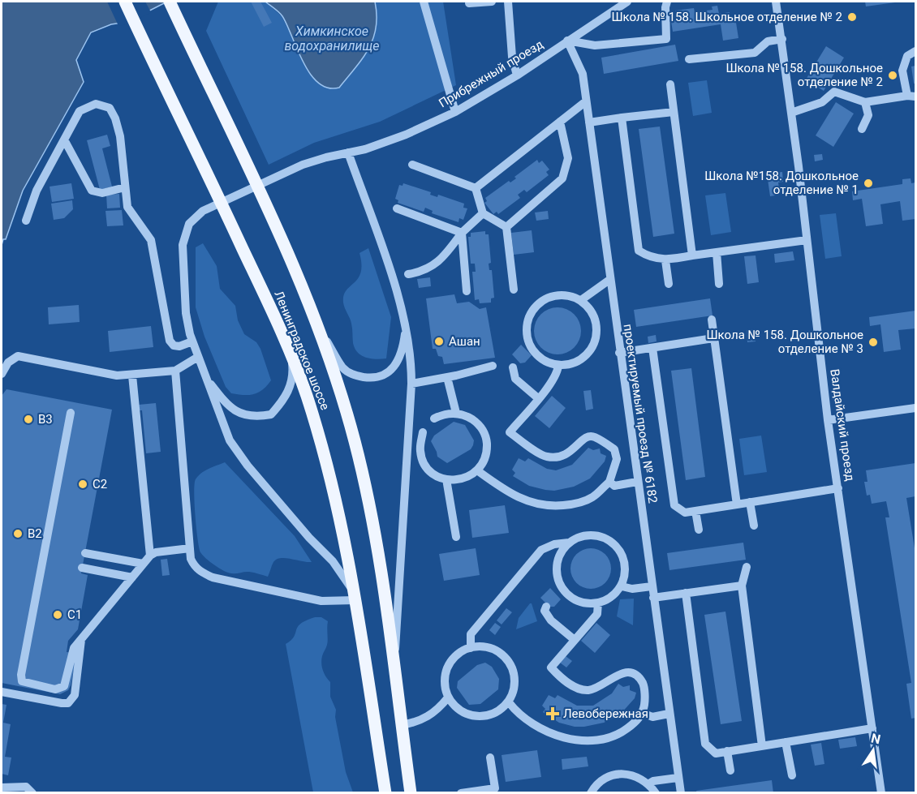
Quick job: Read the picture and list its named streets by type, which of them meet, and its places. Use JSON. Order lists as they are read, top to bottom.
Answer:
{
  "streets": {
    "main road": ["Ленинградское шоссе"],
    "street": ["Прибрежный проезд", "проектируемый проезд № 6182", "Валдайский проезд"]
  },
  "crossings": [
    ["Прибрежный проезд", "проектируемый проезд № 6182"]
  ],
  "water": ["Химкинское водохранилище"],
  "places": {
    "other": [
      "Школа № 158. Школьное отделение № 2",
      "Школа № 158. Дошкольное отделение № 2",
      "Школа №158. Дошкольное отделение № 1",
      "Ашан",
      "Школа № 158. Дошкольное отделение № 3",
      "B3",
      "C2",
      "B2",
      "C1"
    ],
    "health": ["Левобережная"]
  },
  "north": "top"
}
